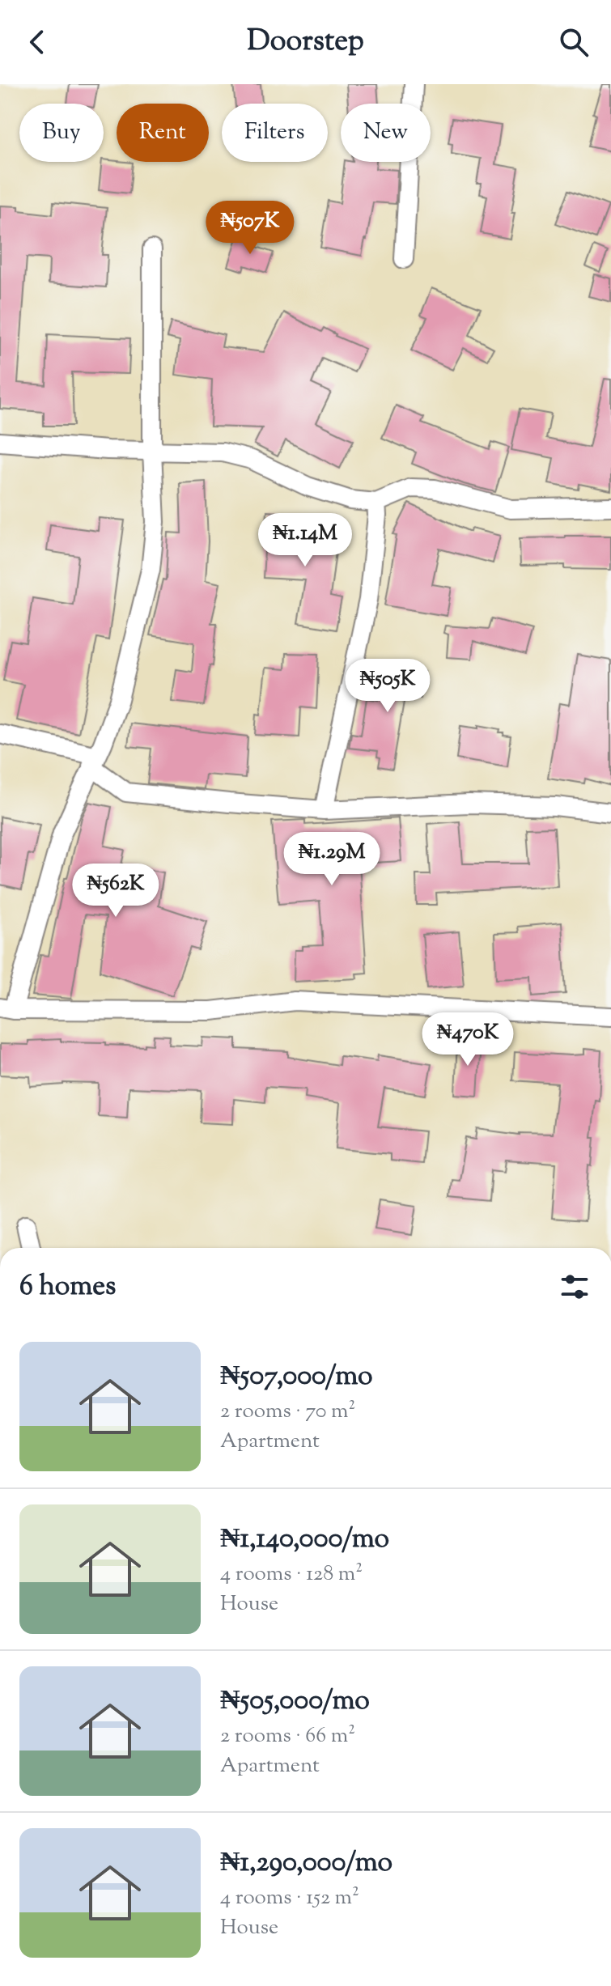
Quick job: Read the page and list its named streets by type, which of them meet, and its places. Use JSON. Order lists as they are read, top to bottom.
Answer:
{
  "page": {
    "header": "Doorstep",
    "chip": [
      "Buy",
      "Rent",
      "Filters",
      "New"
    ],
    "price": [
      "₦507K",
      "₦1.14M",
      "₦505K",
      "₦1.29M",
      "₦562K",
      "₦470K"
    ],
    "heading": "6 homes",
    "list": [
      {
        "name": "₦507,000/mo",
        "note": "2 rooms · 70 m² · Apartment"
      },
      {
        "name": "₦1,140,000/mo",
        "note": "4 rooms · 128 m² · House"
      },
      {
        "name": "₦505,000/mo",
        "note": "2 rooms · 66 m² · Apartment"
      },
      {
        "name": "₦1,290,000/mo",
        "note": "4 rooms · 152 m² · House"
      }
    ]
  }
}
